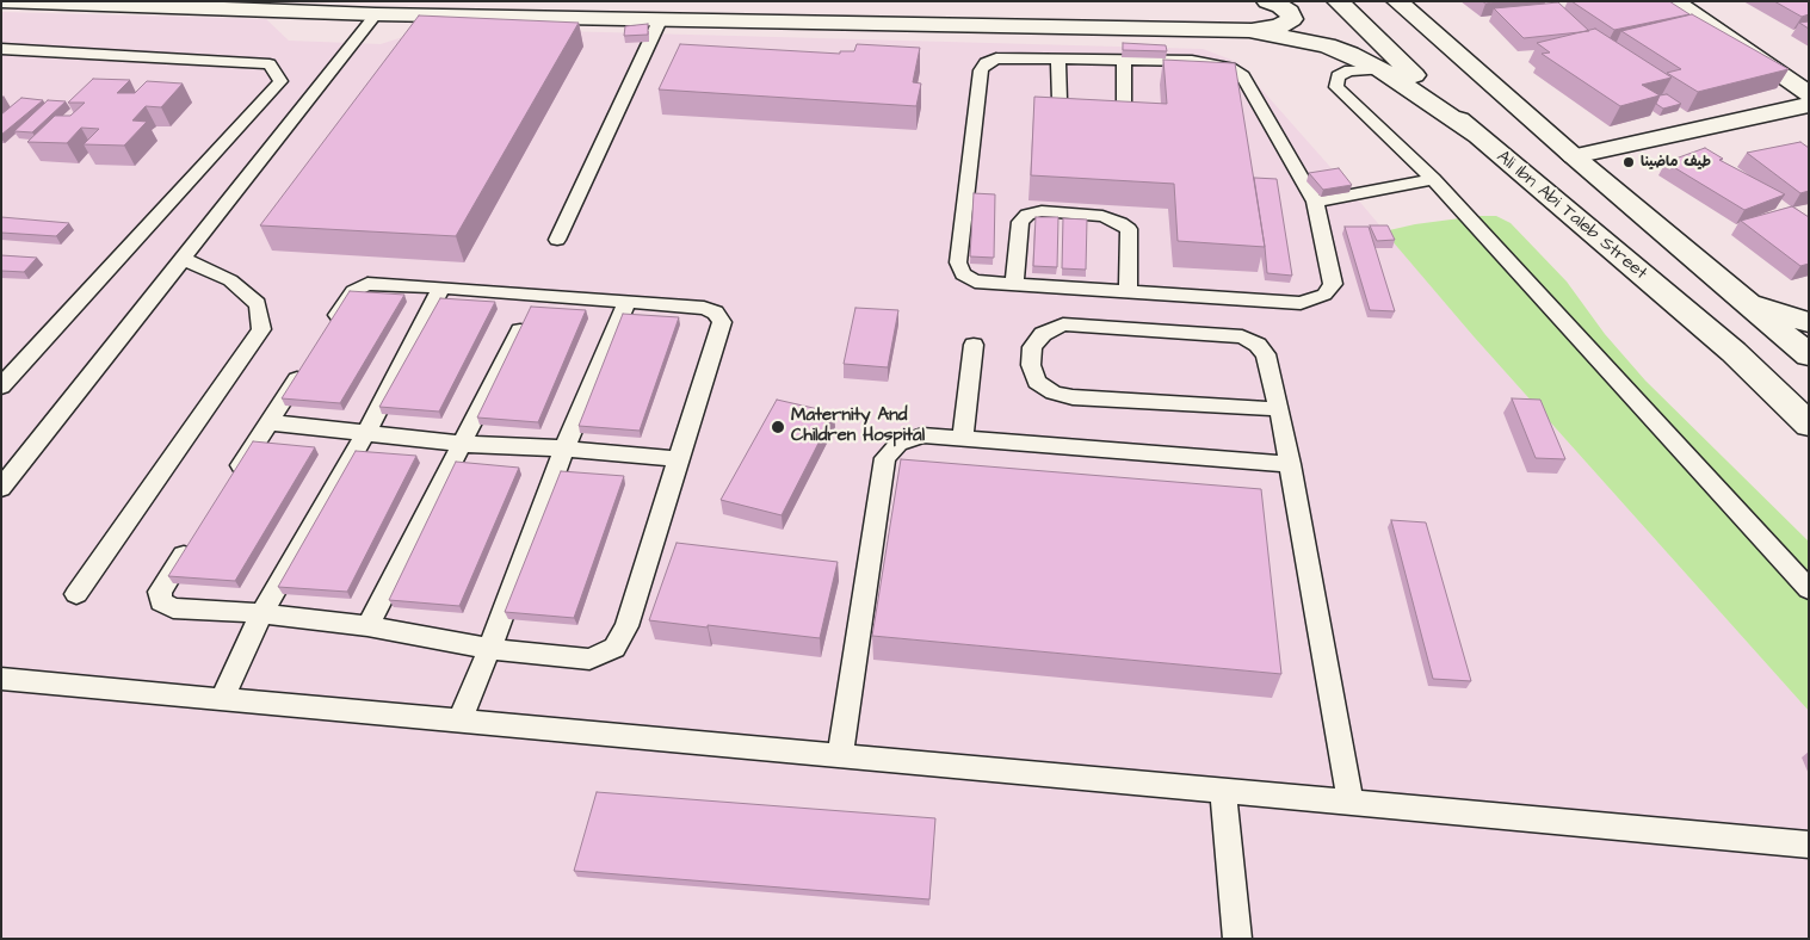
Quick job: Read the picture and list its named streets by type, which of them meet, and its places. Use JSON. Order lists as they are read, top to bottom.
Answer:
{
  "streets": {
    "street": ["Ali Ibn Abi Taleb Street"]
  },
  "places": ["طيف ماضينا", "Maternity And Children Hospital"]
}
